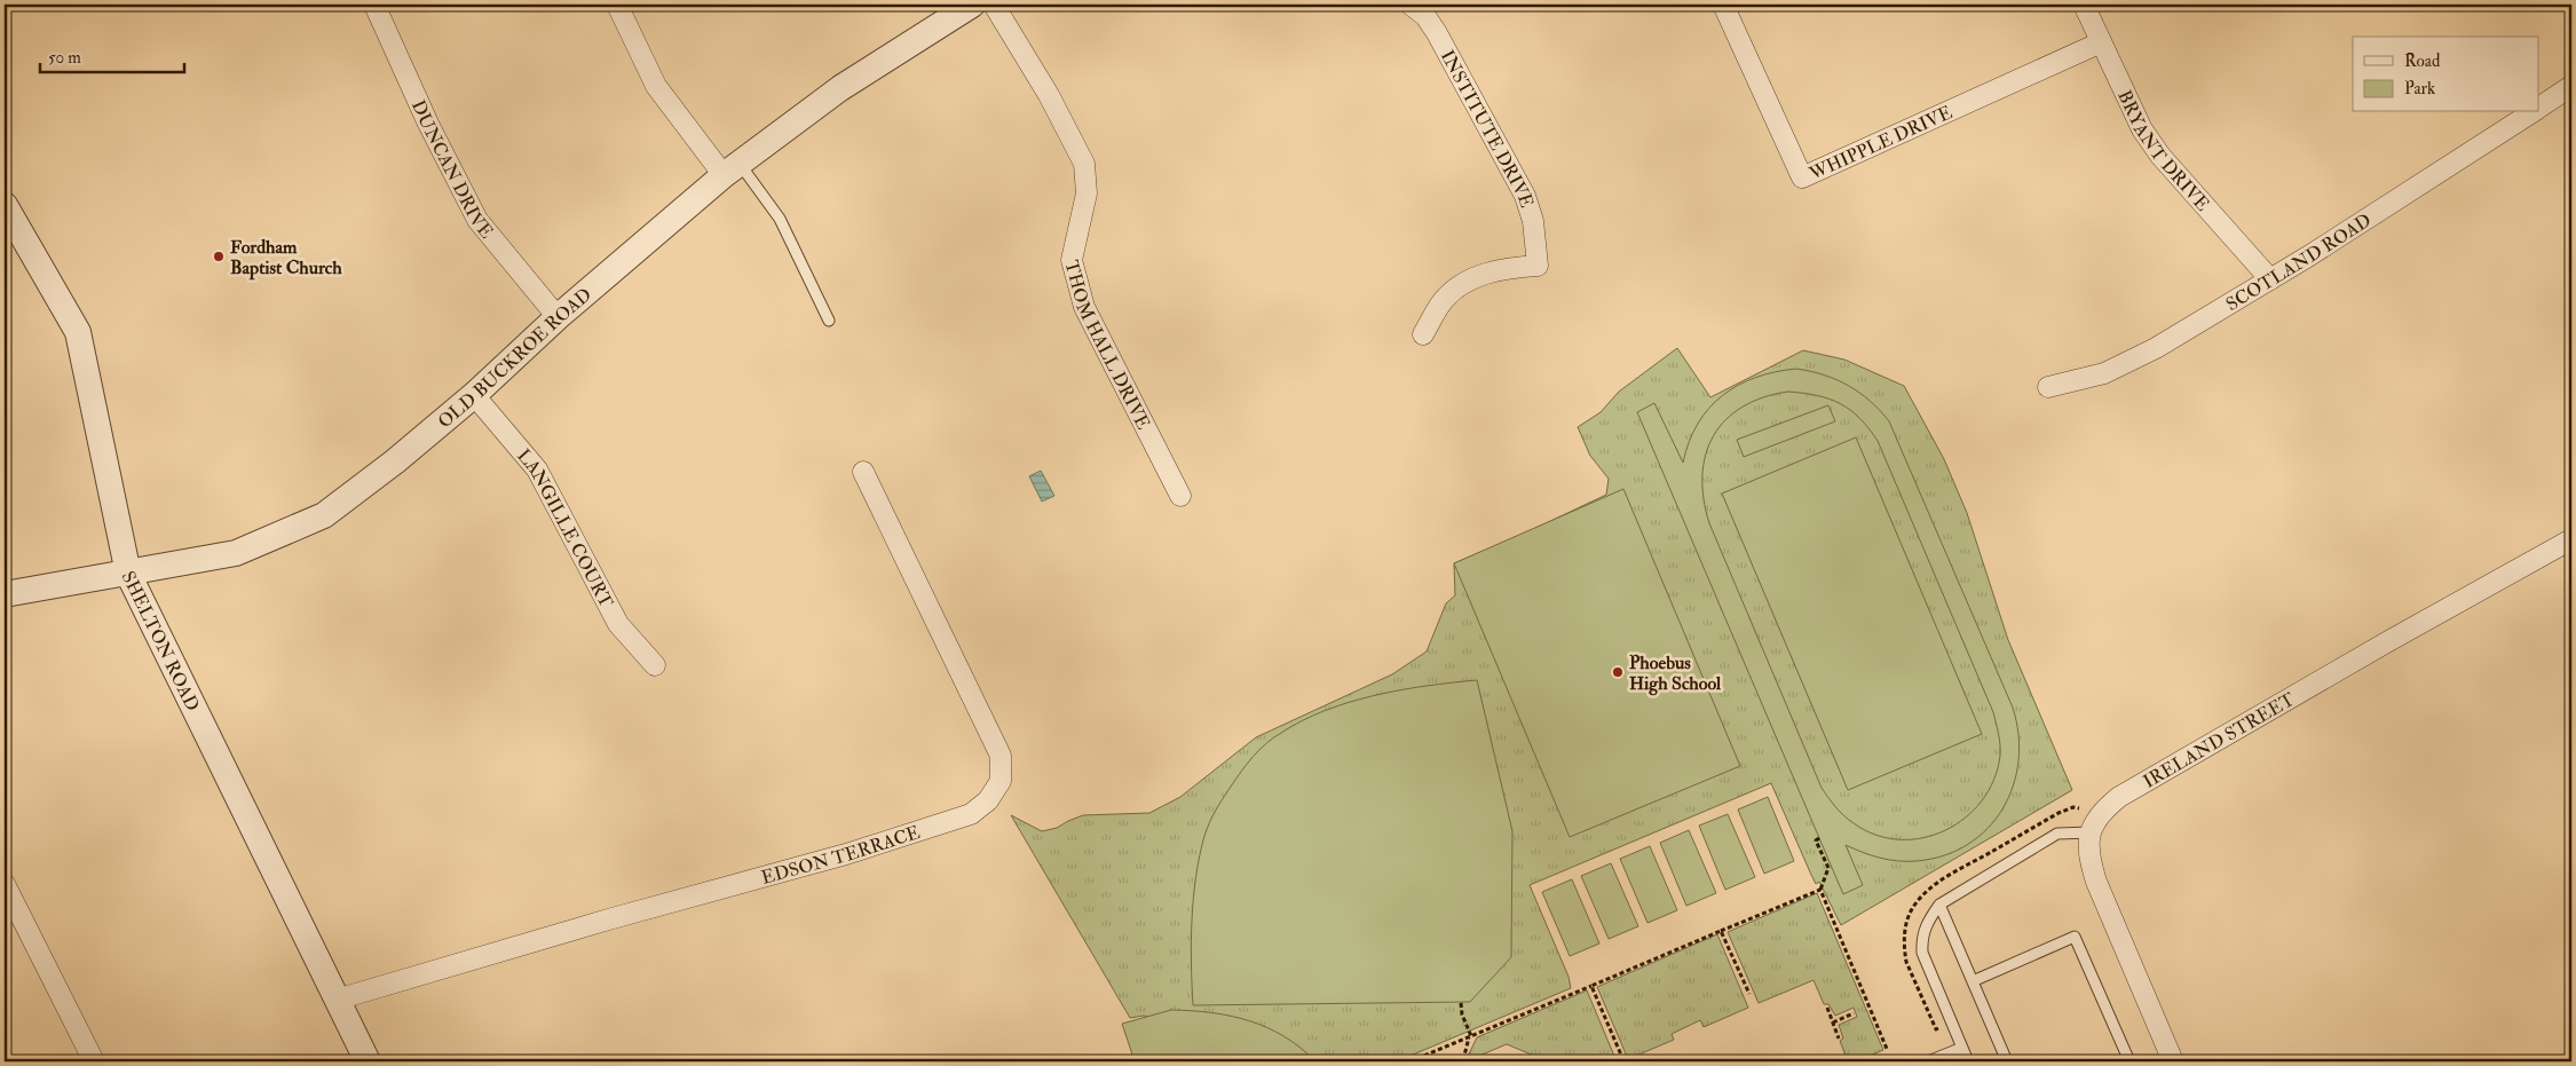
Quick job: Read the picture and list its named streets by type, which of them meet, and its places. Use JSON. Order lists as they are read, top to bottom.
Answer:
{
  "streets": {
    "street": [
      "INSTITUTE DRIVE",
      "WHIPPLE DRIVE",
      "BRYANT DRIVE",
      "DUNCAN DRIVE",
      "SCOTLAND ROAD",
      "THOM HALL DRIVE",
      "OLD BUCKROE ROAD",
      "LANGILLE COURT",
      "SHELTON ROAD",
      "IRELAND STREET",
      "EDSON TERRACE"
    ]
  },
  "crossings": [
    ["WHIPPLE DRIVE", "BRYANT DRIVE"],
    ["BRYANT DRIVE", "SCOTLAND ROAD"],
    ["DUNCAN DRIVE", "OLD BUCKROE ROAD"],
    ["OLD BUCKROE ROAD", "LANGILLE COURT"],
    ["OLD BUCKROE ROAD", "SHELTON ROAD"],
    ["SHELTON ROAD", "EDSON TERRACE"]
  ],
  "places": ["Fordham Baptist Church", "Phoebus High School"],
  "legend": ["Road", "Park"],
  "scale_bar": "50 m"
}
